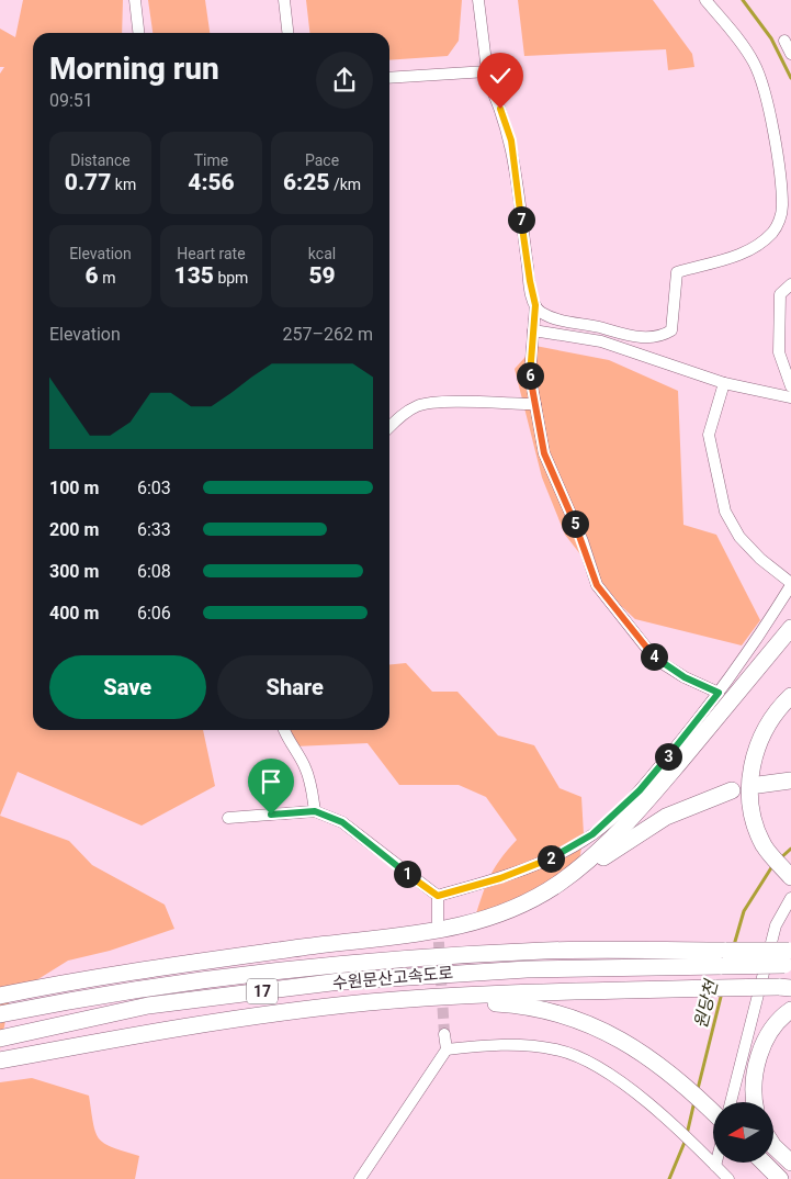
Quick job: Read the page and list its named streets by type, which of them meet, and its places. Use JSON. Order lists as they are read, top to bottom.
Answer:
{
  "streets": {
    "highway": ["수원문산고속도로", "17"]
  },
  "water": ["원당천"],
  "north": "left",
  "page": {
    "heading": ["Morning run", "09:51"],
    "stats": [
      ["Distance", "0.77 km"],
      ["Time", "4:56"],
      ["Pace", "6:25 /km"],
      ["Elevation", "6 m"],
      ["Heart rate", "135 bpm"],
      ["kcal", "59"]
    ],
    "pins": [
      "7",
      "6",
      "5",
      "4",
      "3",
      "2",
      "1"
    ],
    "chart": ["Elevation", "257–262 m"],
    "list": [
      {
        "name": "100 m",
        "note": "6:03"
      },
      {
        "name": "200 m",
        "note": "6:33"
      },
      {
        "name": "300 m",
        "note": "6:08"
      },
      {
        "name": "400 m",
        "note": "6:06"
      }
    ],
    "buttons": ["Save", "Share"]
  }
}
